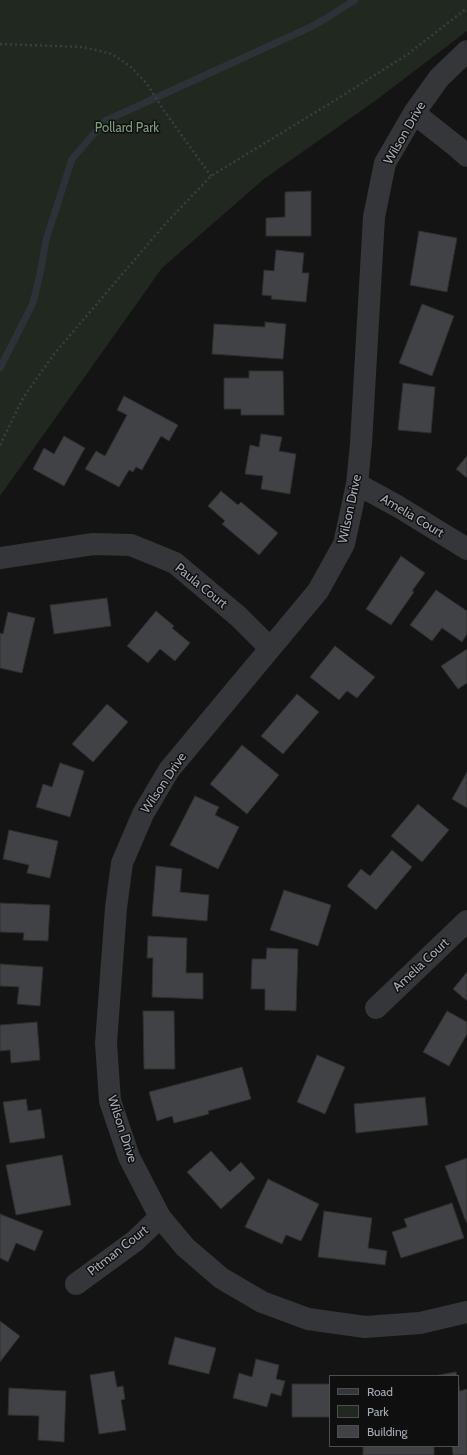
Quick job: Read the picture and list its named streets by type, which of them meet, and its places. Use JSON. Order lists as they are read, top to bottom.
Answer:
{
  "streets": {
    "street": [
      "Wilson Drive",
      "Amelia Court",
      "Paula Court",
      "Pitman Court"
    ]
  },
  "crossings": [
    ["Wilson Drive", "Amelia Court"],
    ["Wilson Drive", "Paula Court"],
    ["Wilson Drive", "Pitman Court"]
  ],
  "parks": ["Pollard Park"],
  "legend": ["Road", "Park", "Building"]
}
